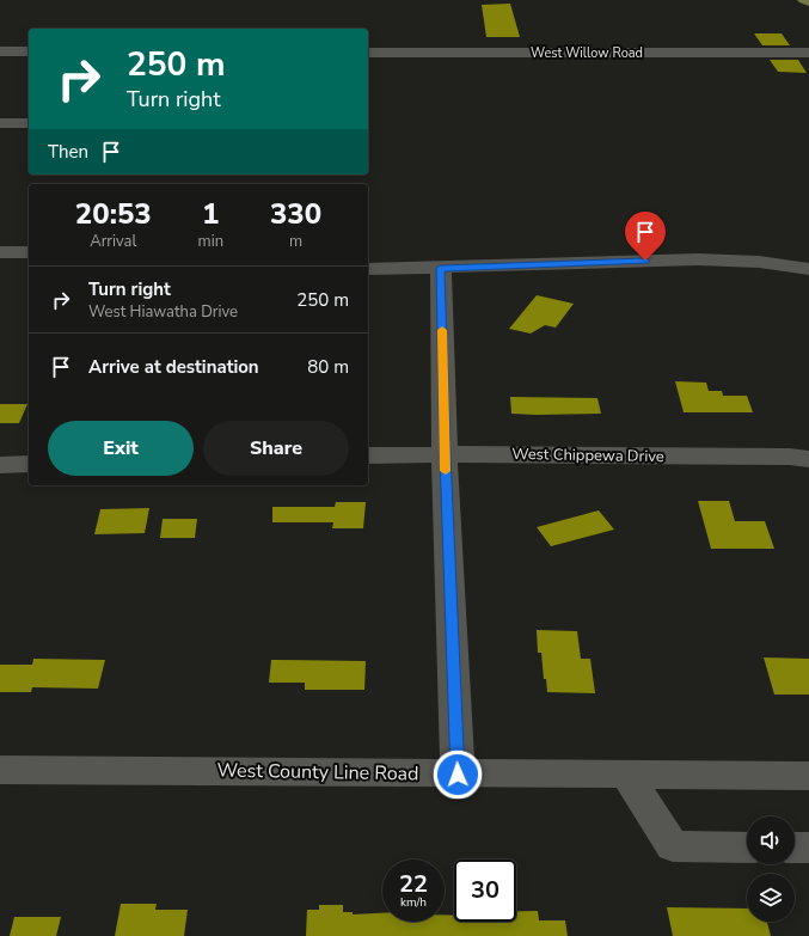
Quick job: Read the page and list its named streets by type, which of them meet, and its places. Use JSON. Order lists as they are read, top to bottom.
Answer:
{
  "streets": {
    "street": ["West Willow Road", "West Chippewa Drive", "West County Line Road"]
  },
  "page": {
    "turn": ["250 m", "Turn right"],
    "then": "Then",
    "eta": [
      "20:53",
      "Arrival",
      "1",
      "min",
      "330",
      "m"
    ],
    "list": [
      {
        "name": "Turn right",
        "note": "West Hiawatha Drive",
        "value": "250 m"
      },
      {
        "name": "Arrive at destination",
        "value": "80 m"
      }
    ],
    "buttons": ["Exit", "Share"],
    "speed": "22 km/h",
    "limit": "30"
  }
}
